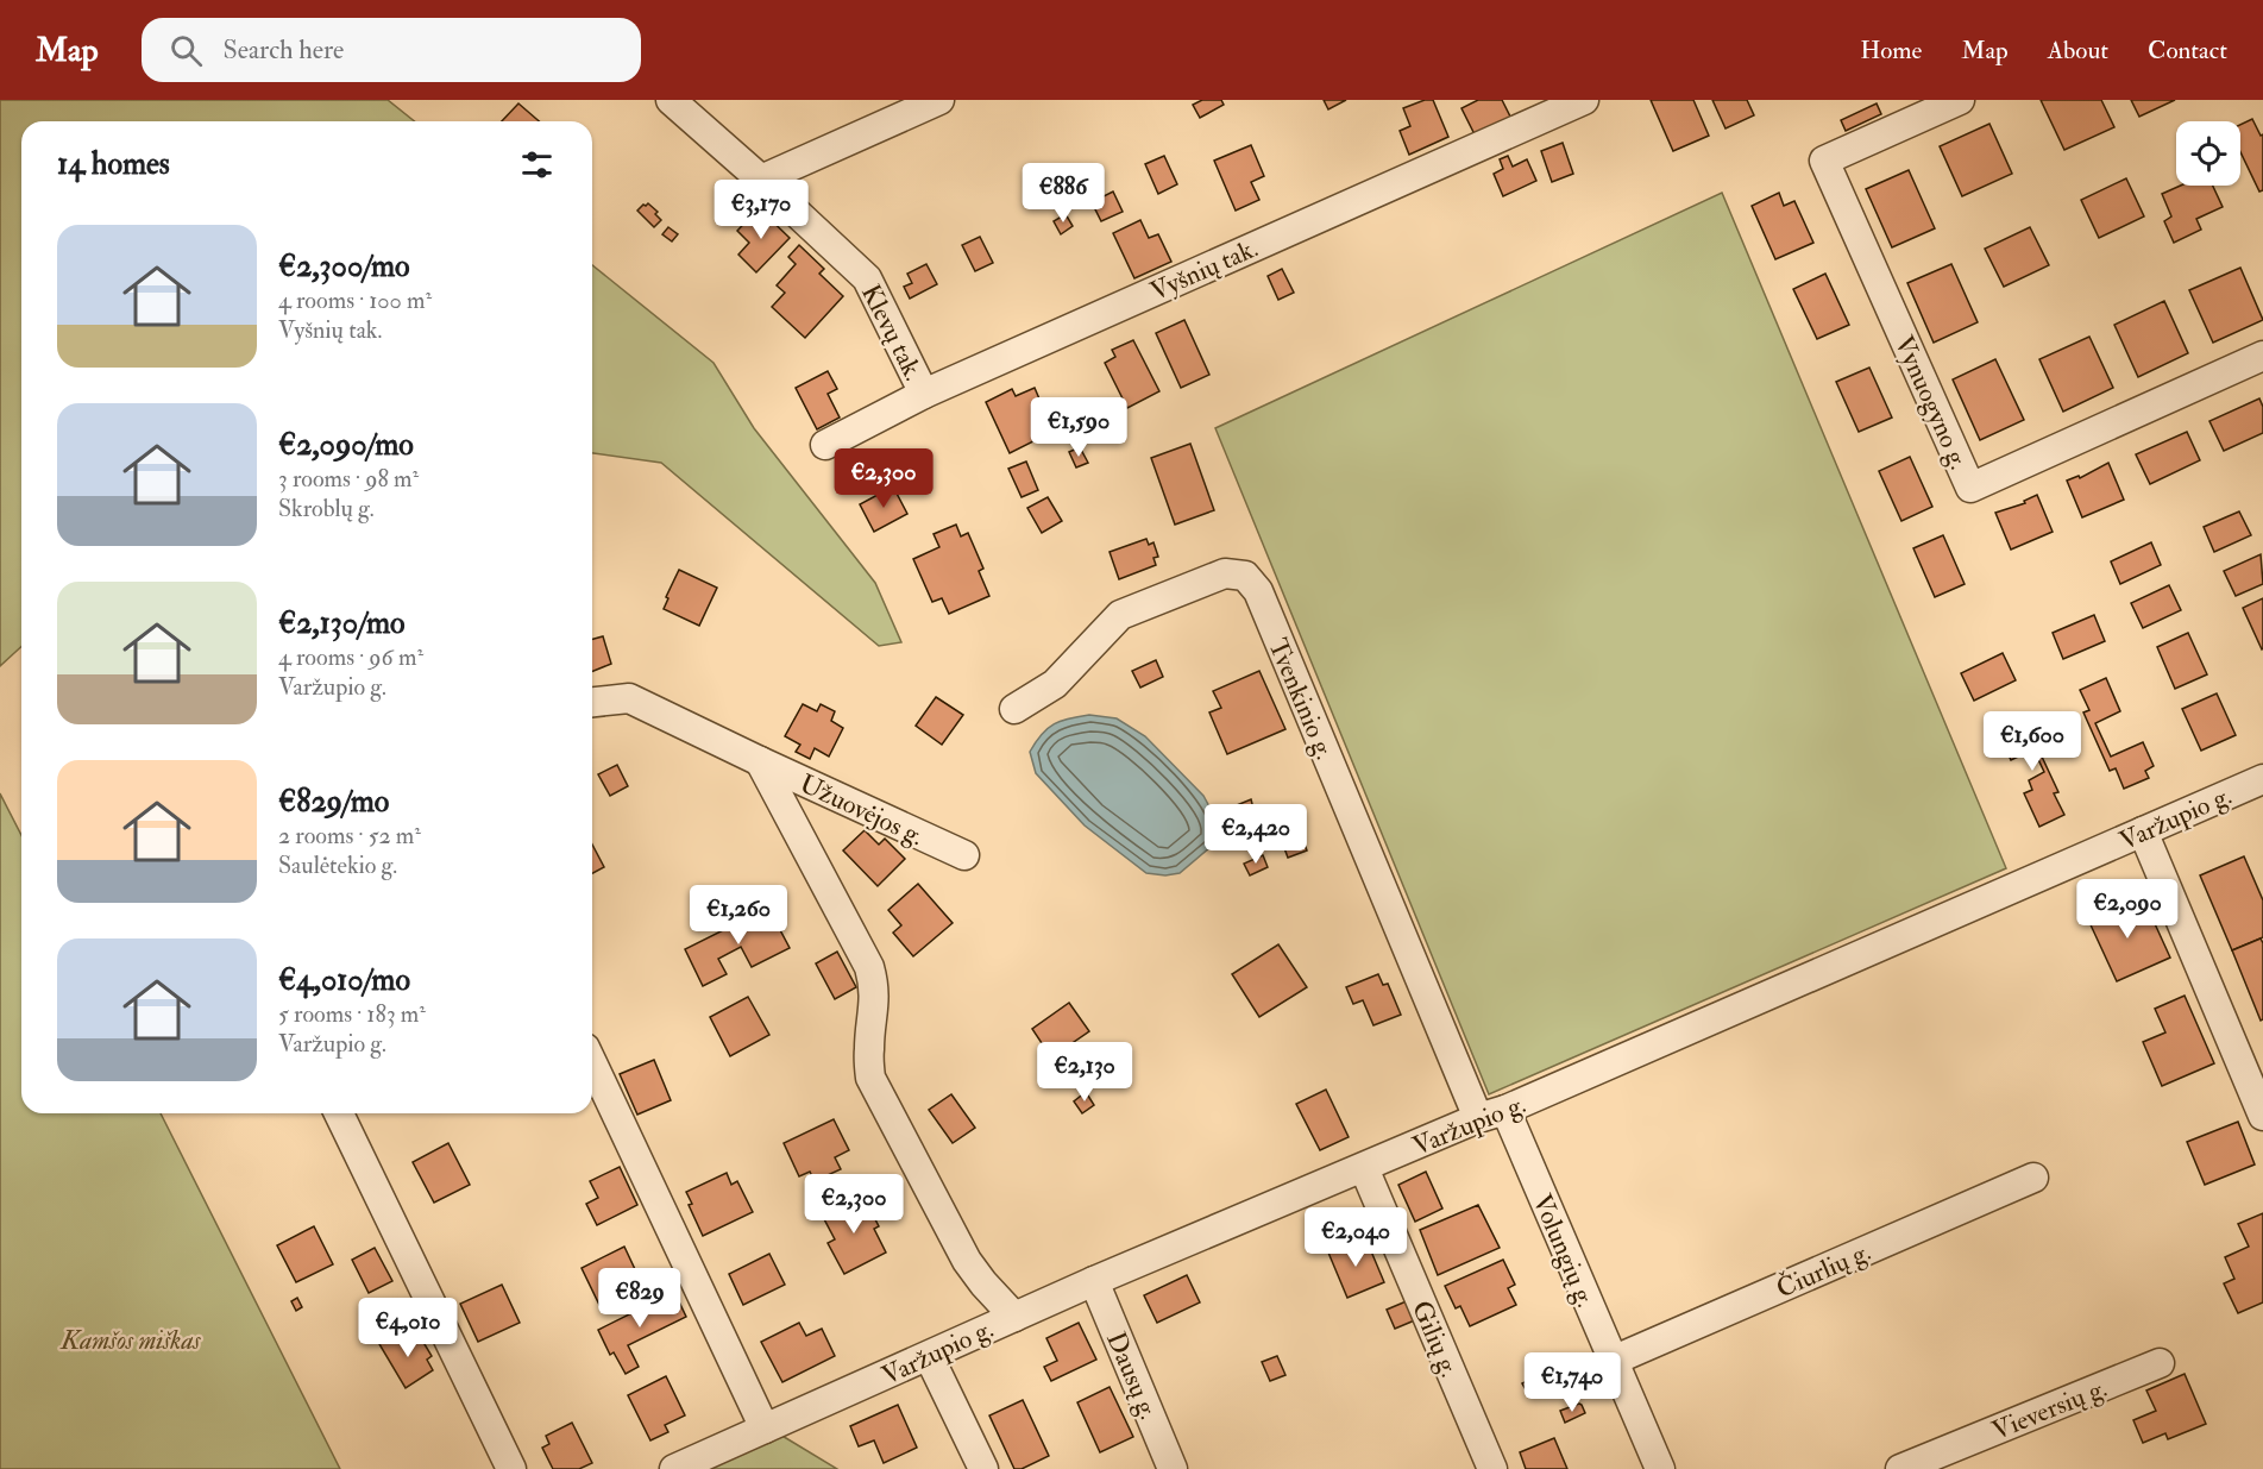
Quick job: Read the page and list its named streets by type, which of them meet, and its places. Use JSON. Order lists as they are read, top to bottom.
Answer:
{
  "streets": {
    "street": [
      "Vyšnių tak.",
      "Klevų tak.",
      "Vynuogyno g.",
      "Tvenkinio g.",
      "Užuovėjos g.",
      "Varžupio g.",
      "Volungių g.",
      "Čiurlių g.",
      "Gilių g.",
      "Dausų g.",
      "Vieversių g."
    ]
  },
  "crossings": [
    ["Vyšnių tak.", "Klevų tak."],
    ["Tvenkinio g.", "Varžupio g."],
    ["Užuovėjos g.", "Varžupio g."],
    ["Varžupio g.", "Volungių g."],
    ["Varžupio g.", "Gilių g."],
    ["Varžupio g.", "Dausų g."],
    ["Volungių g.", "Čiurlių g."]
  ],
  "parks": ["Kamšos miškas"],
  "page": {
    "header": "Map",
    "search": "Search here",
    "nav": [
      "Home",
      "Map",
      "About",
      "Contact"
    ],
    "heading": "14 homes",
    "price": [
      "€886",
      "€3,170",
      "€1,590",
      "€2,300",
      "€1,600",
      "€2,420",
      "€2,090",
      "€1,260",
      "€2,130",
      "€2,300",
      "€2,040",
      "€829",
      "€4,010",
      "€1,740"
    ],
    "list": [
      {
        "name": "€2,300/mo",
        "note": "4 rooms · 100 m² · Vyšnių tak."
      },
      {
        "name": "€2,090/mo",
        "note": "3 rooms · 98 m² · Skroblų g."
      },
      {
        "name": "€2,130/mo",
        "note": "4 rooms · 96 m² · Varžupio g."
      },
      {
        "name": "€829/mo",
        "note": "2 rooms · 52 m² · Saulėtekio g."
      },
      {
        "name": "€4,010/mo",
        "note": "5 rooms · 183 m² · Varžupio g."
      }
    ]
  }
}
